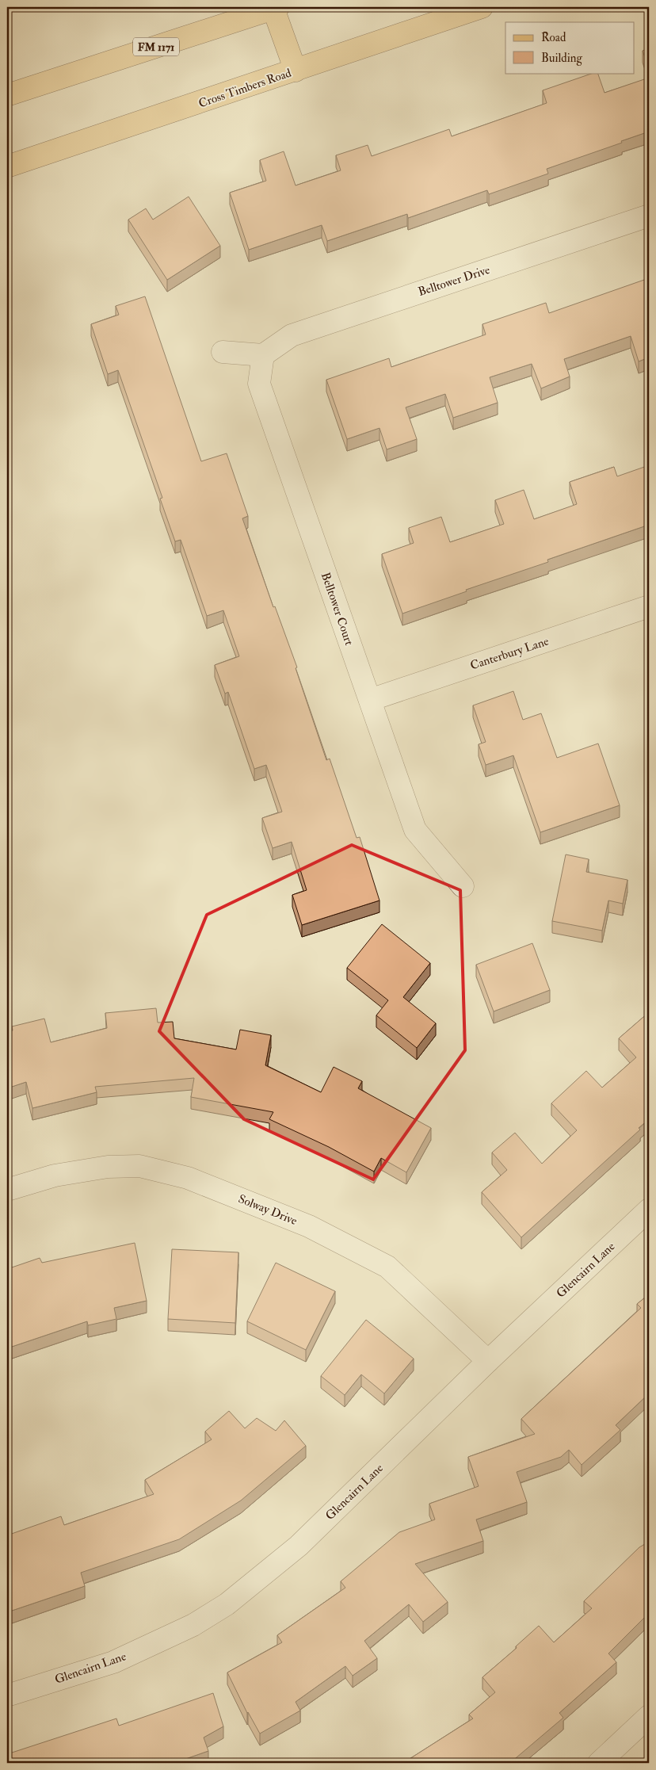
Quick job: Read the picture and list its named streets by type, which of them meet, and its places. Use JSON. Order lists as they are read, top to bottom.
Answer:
{
  "streets": {
    "main road": ["FM 1171", "Cross Timbers Road"],
    "street": [
      "Belltower Drive",
      "Belltower Court",
      "Canterbury Lane",
      "Solway Drive",
      "Glencairn Lane"
    ]
  },
  "crossings": [
    ["Belltower Drive", "Belltower Court"],
    ["Belltower Court", "Canterbury Lane"],
    ["Solway Drive", "Glencairn Lane"]
  ],
  "legend": ["Road", "Building"]
}
